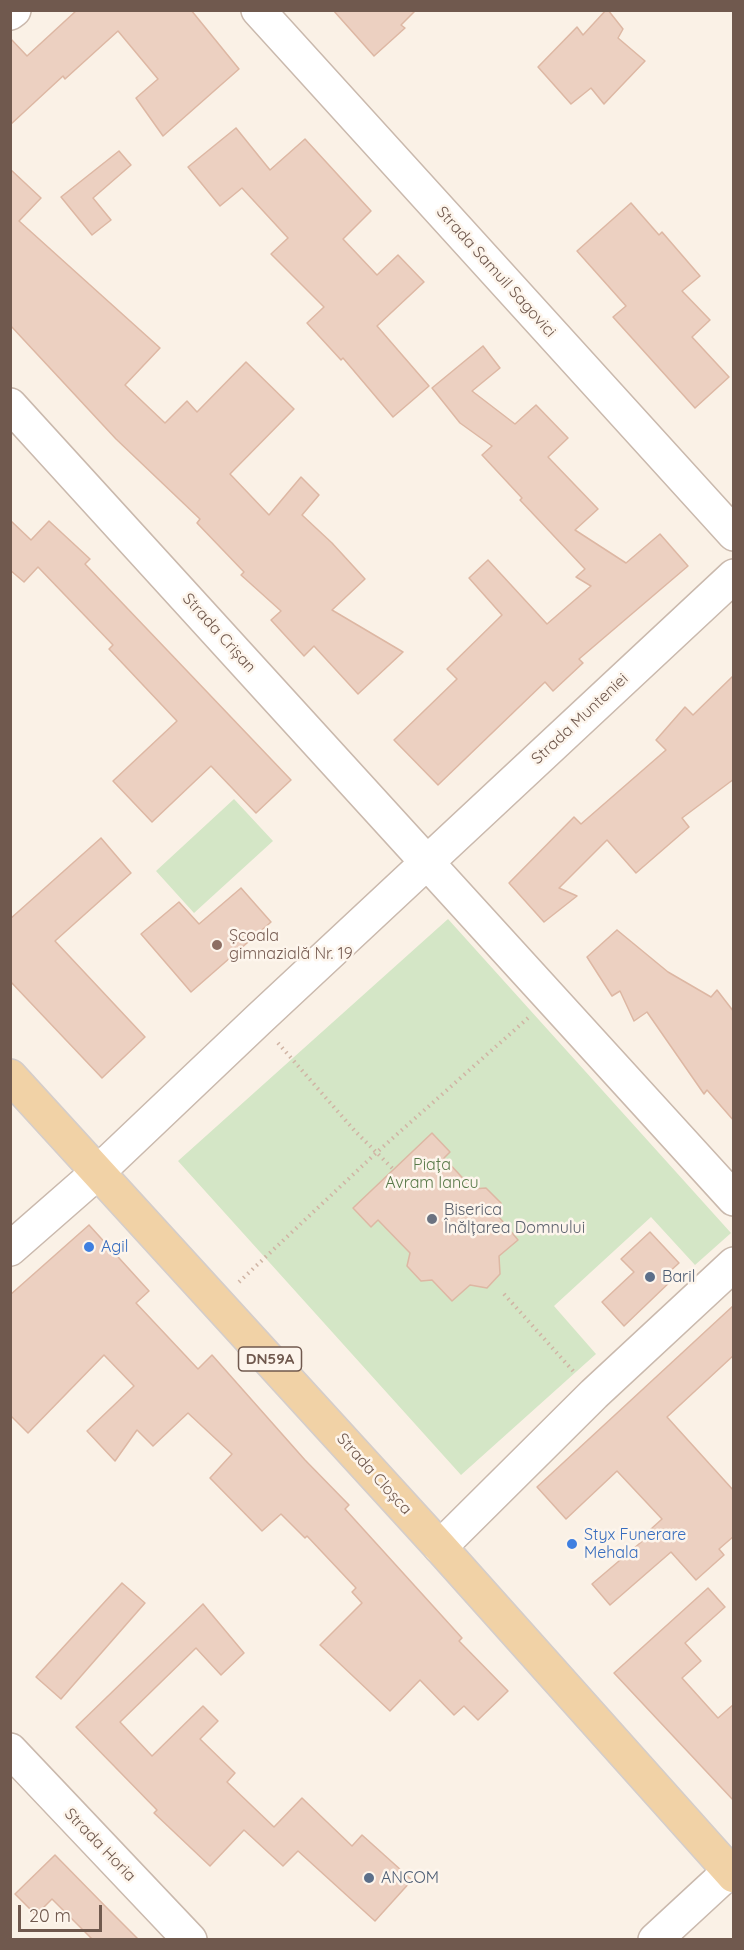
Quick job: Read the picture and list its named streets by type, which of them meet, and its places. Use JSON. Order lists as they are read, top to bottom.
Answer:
{
  "streets": {
    "main road": ["DN59A", "Strada Cloșca"],
    "street": [
      "Strada Samuil Sagovici",
      "Strada Crișan",
      "Strada Munteniei",
      "Strada Horia"
    ]
  },
  "crossings": [
    ["Strada Crișan", "Strada Munteniei"]
  ],
  "parks": ["Piața Avram Iancu"],
  "places": [
    "Școala gimnazială Nr. 19",
    "Biserica Înălțarea Domnului",
    "Agil",
    "Baril",
    "Styx Funerare Mehala",
    "ANCOM"
  ],
  "scale_bar": "20 m"
}
